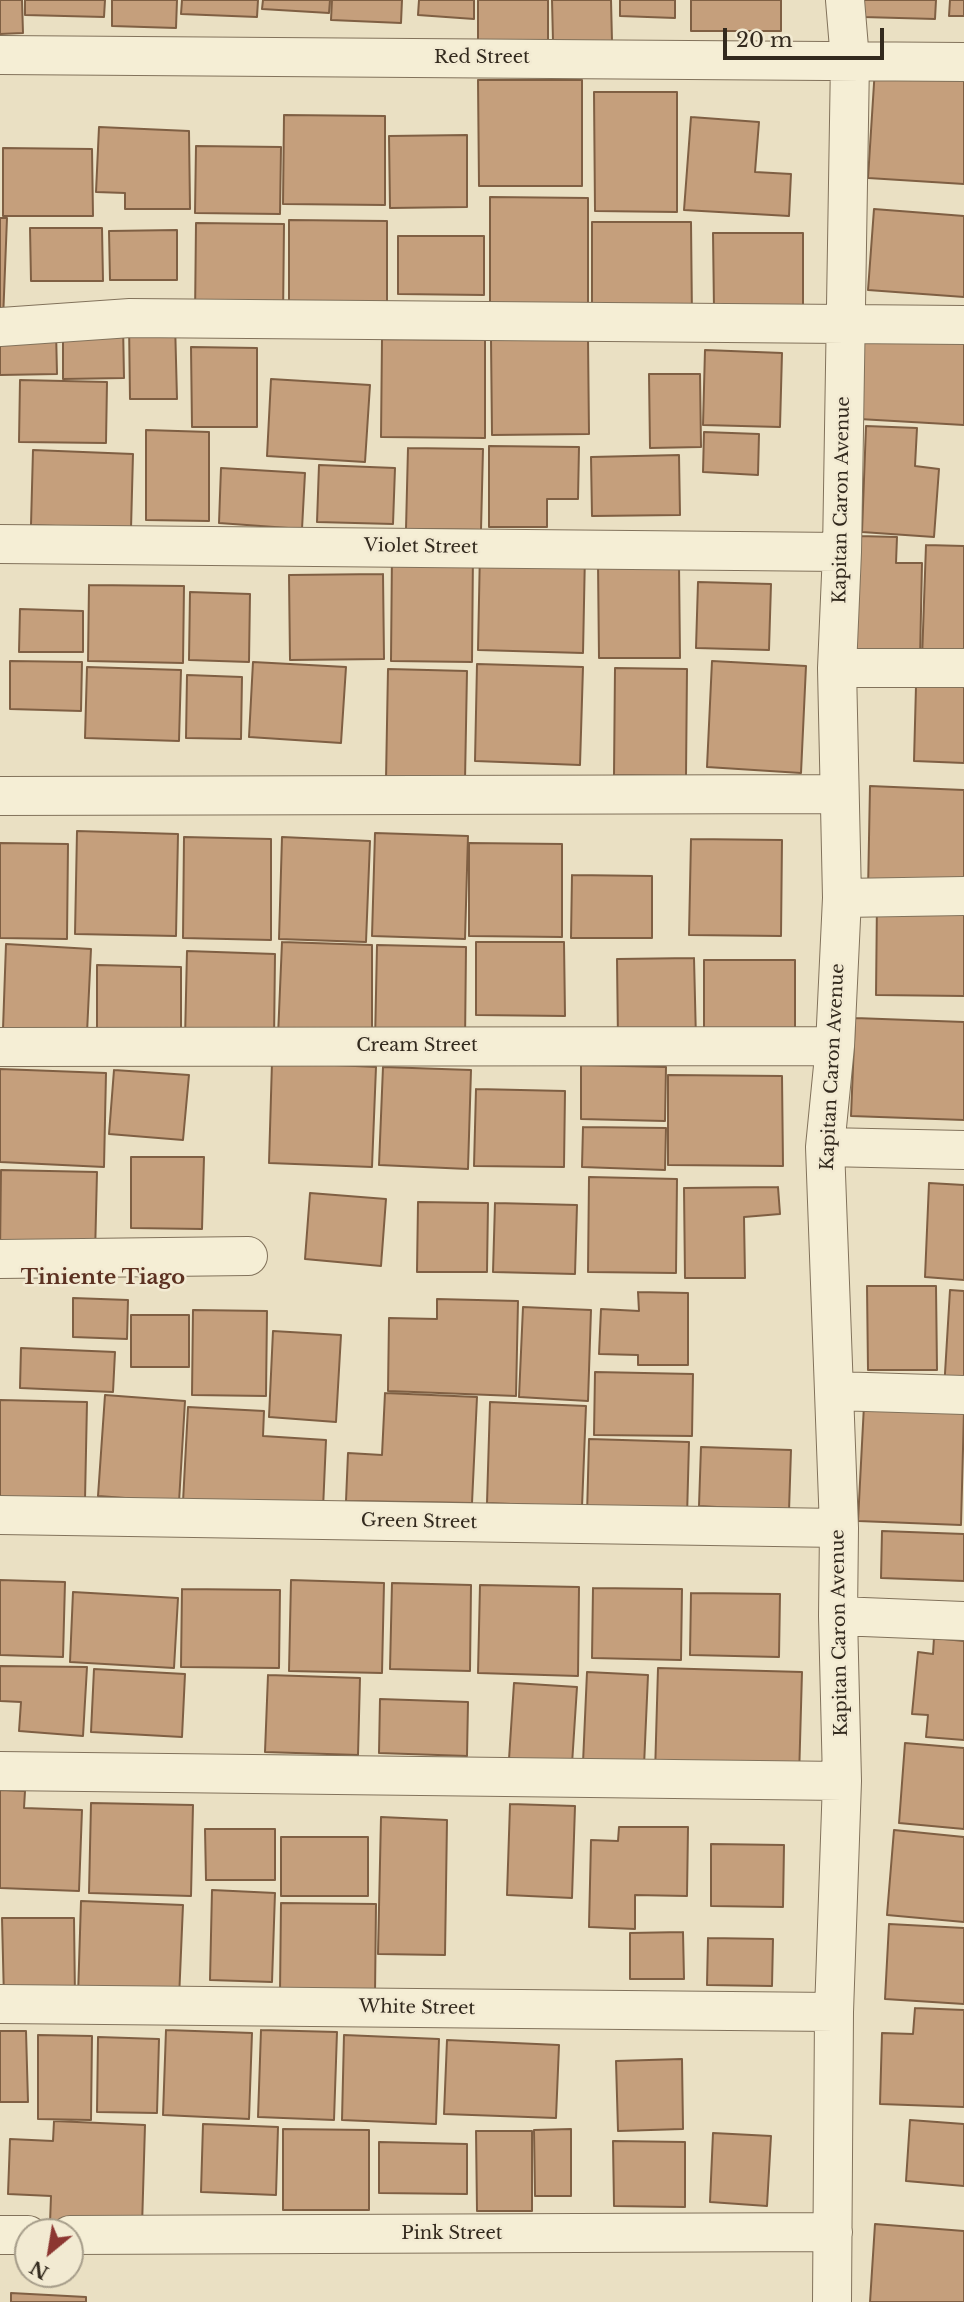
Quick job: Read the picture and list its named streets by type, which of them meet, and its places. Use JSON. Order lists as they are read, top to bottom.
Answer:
{
  "streets": {
    "street": [
      "Red Street",
      "Kapitan Caron Avenue",
      "Violet Street",
      "Cream Street",
      "Green Street",
      "White Street",
      "Pink Street"
    ]
  },
  "crossings": [
    ["Red Street", "Kapitan Caron Avenue"],
    ["Kapitan Caron Avenue", "Violet Street"],
    ["Kapitan Caron Avenue", "Cream Street"],
    ["Kapitan Caron Avenue", "Green Street"],
    ["Kapitan Caron Avenue", "White Street"],
    ["Kapitan Caron Avenue", "Pink Street"]
  ],
  "districts": ["Tiniente Tiago"],
  "scale_bar": "20 m",
  "north": "bottom left"
}
